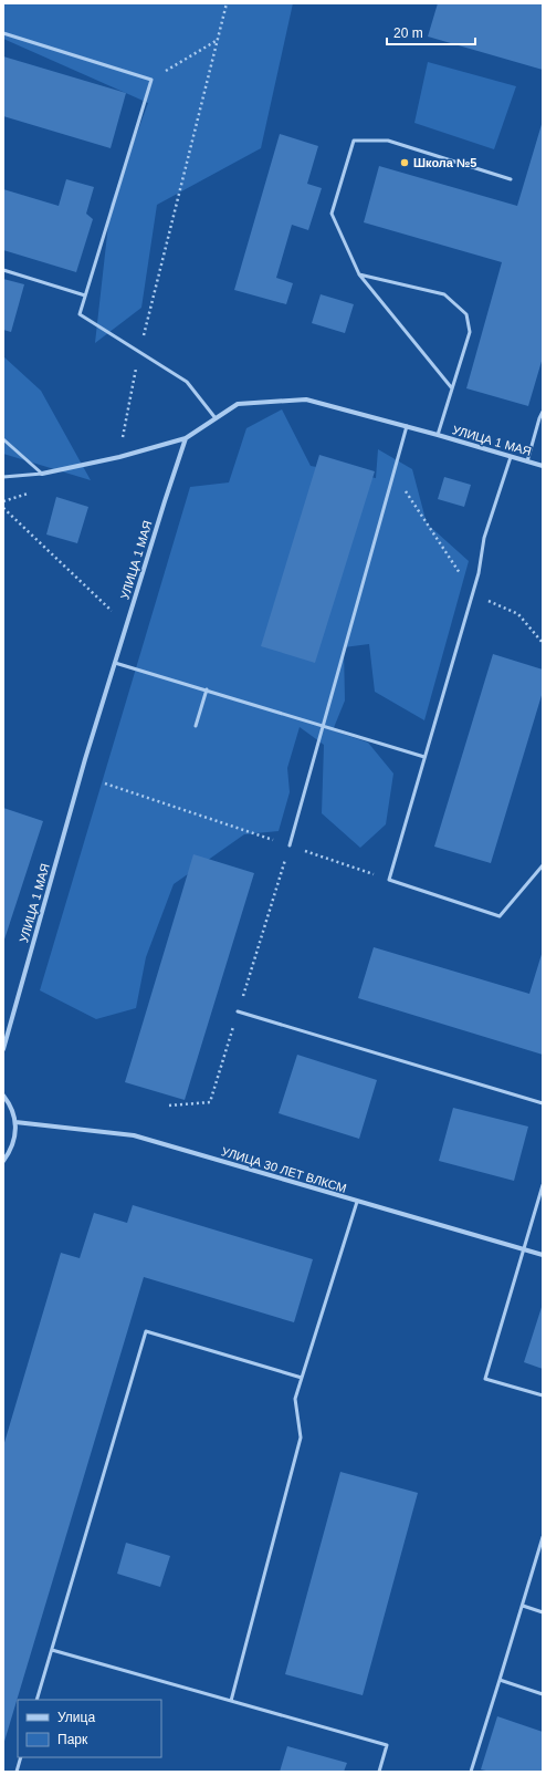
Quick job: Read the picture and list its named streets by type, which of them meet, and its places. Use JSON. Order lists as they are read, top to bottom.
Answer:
{
  "streets": {
    "street": ["УЛИЦА 1 МАЯ", "УЛИЦА 30 ЛЕТ ВЛКСМ"]
  },
  "places": ["Школа №5"],
  "legend": ["Улица", "Парк"],
  "scale_bar": "20 m"
}
